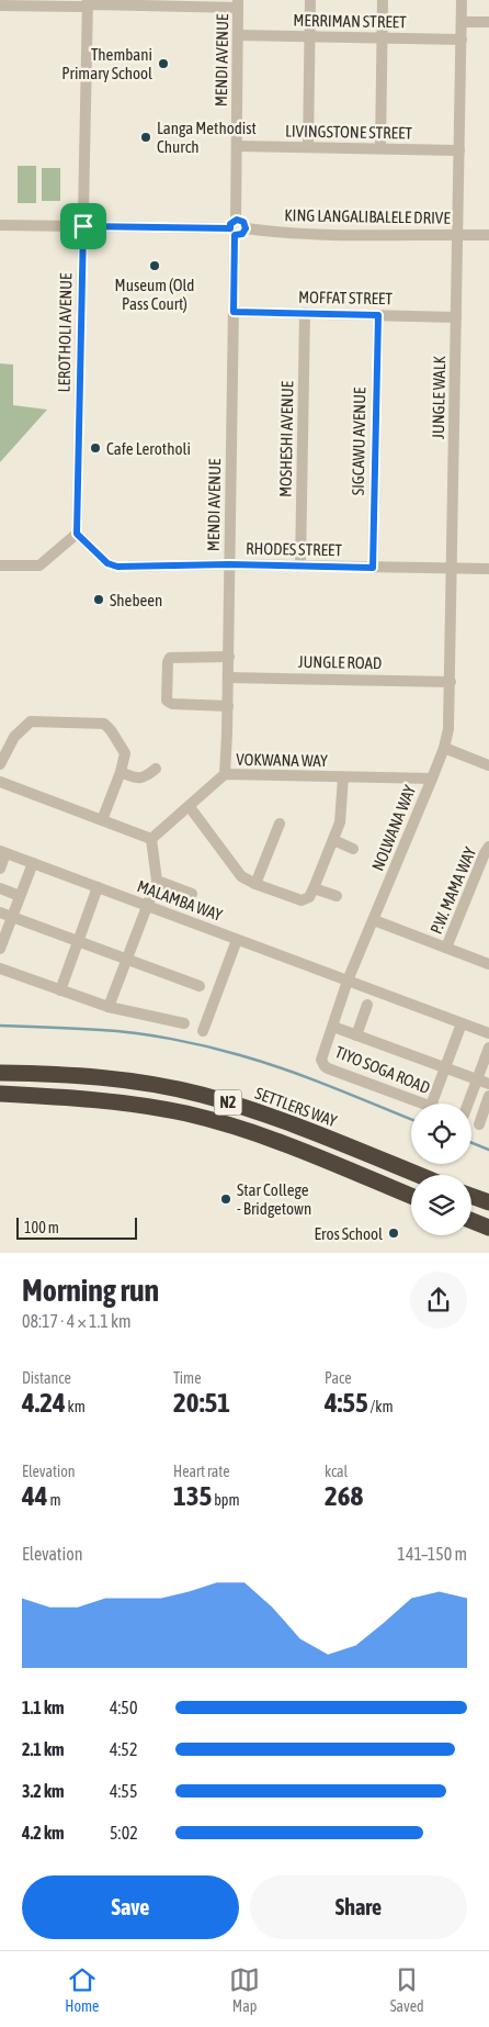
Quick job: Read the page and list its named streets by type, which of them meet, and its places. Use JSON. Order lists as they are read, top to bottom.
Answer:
{
  "streets": {
    "highway": ["N2", "SETTLERS WAY"],
    "street": [
      "MERRIMAN STREET",
      "MENDI AVENUE",
      "LIVINGSTONE STREET",
      "KING LANGALIBALELE DRIVE",
      "MOFFAT STREET",
      "LEROTHOLI AVENUE",
      "JUNGLE WALK",
      "MOSHESHI AVENUE",
      "SIGCAWU AVENUE",
      "RHODES STREET",
      "JUNGLE ROAD",
      "VOKWANA WAY",
      "NOLWANA WAY",
      "P.W. MAMA WAY",
      "MALAMBA WAY",
      "TIYO SOGA ROAD"
    ]
  },
  "crossings": [
    ["MERRIMAN STREET", "MENDI AVENUE"],
    ["MERRIMAN STREET", "JUNGLE WALK"],
    ["MENDI AVENUE", "LIVINGSTONE STREET"],
    ["MENDI AVENUE", "KING LANGALIBALELE DRIVE"],
    ["MENDI AVENUE", "MOFFAT STREET"],
    ["MENDI AVENUE", "RHODES STREET"],
    ["MENDI AVENUE", "JUNGLE ROAD"],
    ["MENDI AVENUE", "VOKWANA WAY"],
    ["LIVINGSTONE STREET", "JUNGLE WALK"],
    ["KING LANGALIBALELE DRIVE", "JUNGLE WALK"],
    ["MOFFAT STREET", "JUNGLE WALK"],
    ["MOFFAT STREET", "MOSHESHI AVENUE"],
    ["MOFFAT STREET", "SIGCAWU AVENUE"],
    ["LEROTHOLI AVENUE", "RHODES STREET"],
    ["JUNGLE WALK", "RHODES STREET"],
    ["JUNGLE WALK", "JUNGLE ROAD"],
    ["JUNGLE WALK", "NOLWANA WAY"],
    ["MOSHESHI AVENUE", "RHODES STREET"],
    ["SIGCAWU AVENUE", "RHODES STREET"],
    ["VOKWANA WAY", "NOLWANA WAY"],
    ["NOLWANA WAY", "MALAMBA WAY"],
    ["NOLWANA WAY", "TIYO SOGA ROAD"],
    ["MALAMBA WAY", "TIYO SOGA ROAD"]
  ],
  "places": [
    "Thembani Primary School",
    "Langa Methodist Church",
    "Museum (Old Pass Court)",
    "Cafe Lerotholi",
    "Shebeen",
    "Star College - Bridgetown",
    "Eros School"
  ],
  "scale_bar": "100 m",
  "page": {
    "scale": "100 m",
    "heading": ["Morning run", "08:17 · 4 × 1.1 km"],
    "stats": [
      ["Distance", "4.24 km"],
      ["Time", "20:51"],
      ["Pace", "4:55 /km"],
      ["Elevation", "44 m"],
      ["Heart rate", "135 bpm"],
      ["kcal", "268"]
    ],
    "chart": ["Elevation", "141–150 m"],
    "list": [
      {
        "name": "1.1 km",
        "note": "4:50"
      },
      {
        "name": "2.1 km",
        "note": "4:52"
      },
      {
        "name": "3.2 km",
        "note": "4:55"
      },
      {
        "name": "4.2 km",
        "note": "5:02"
      }
    ],
    "buttons": ["Save", "Share"],
    "tabs": ["Home", "Map", "Saved"]
  }
}
